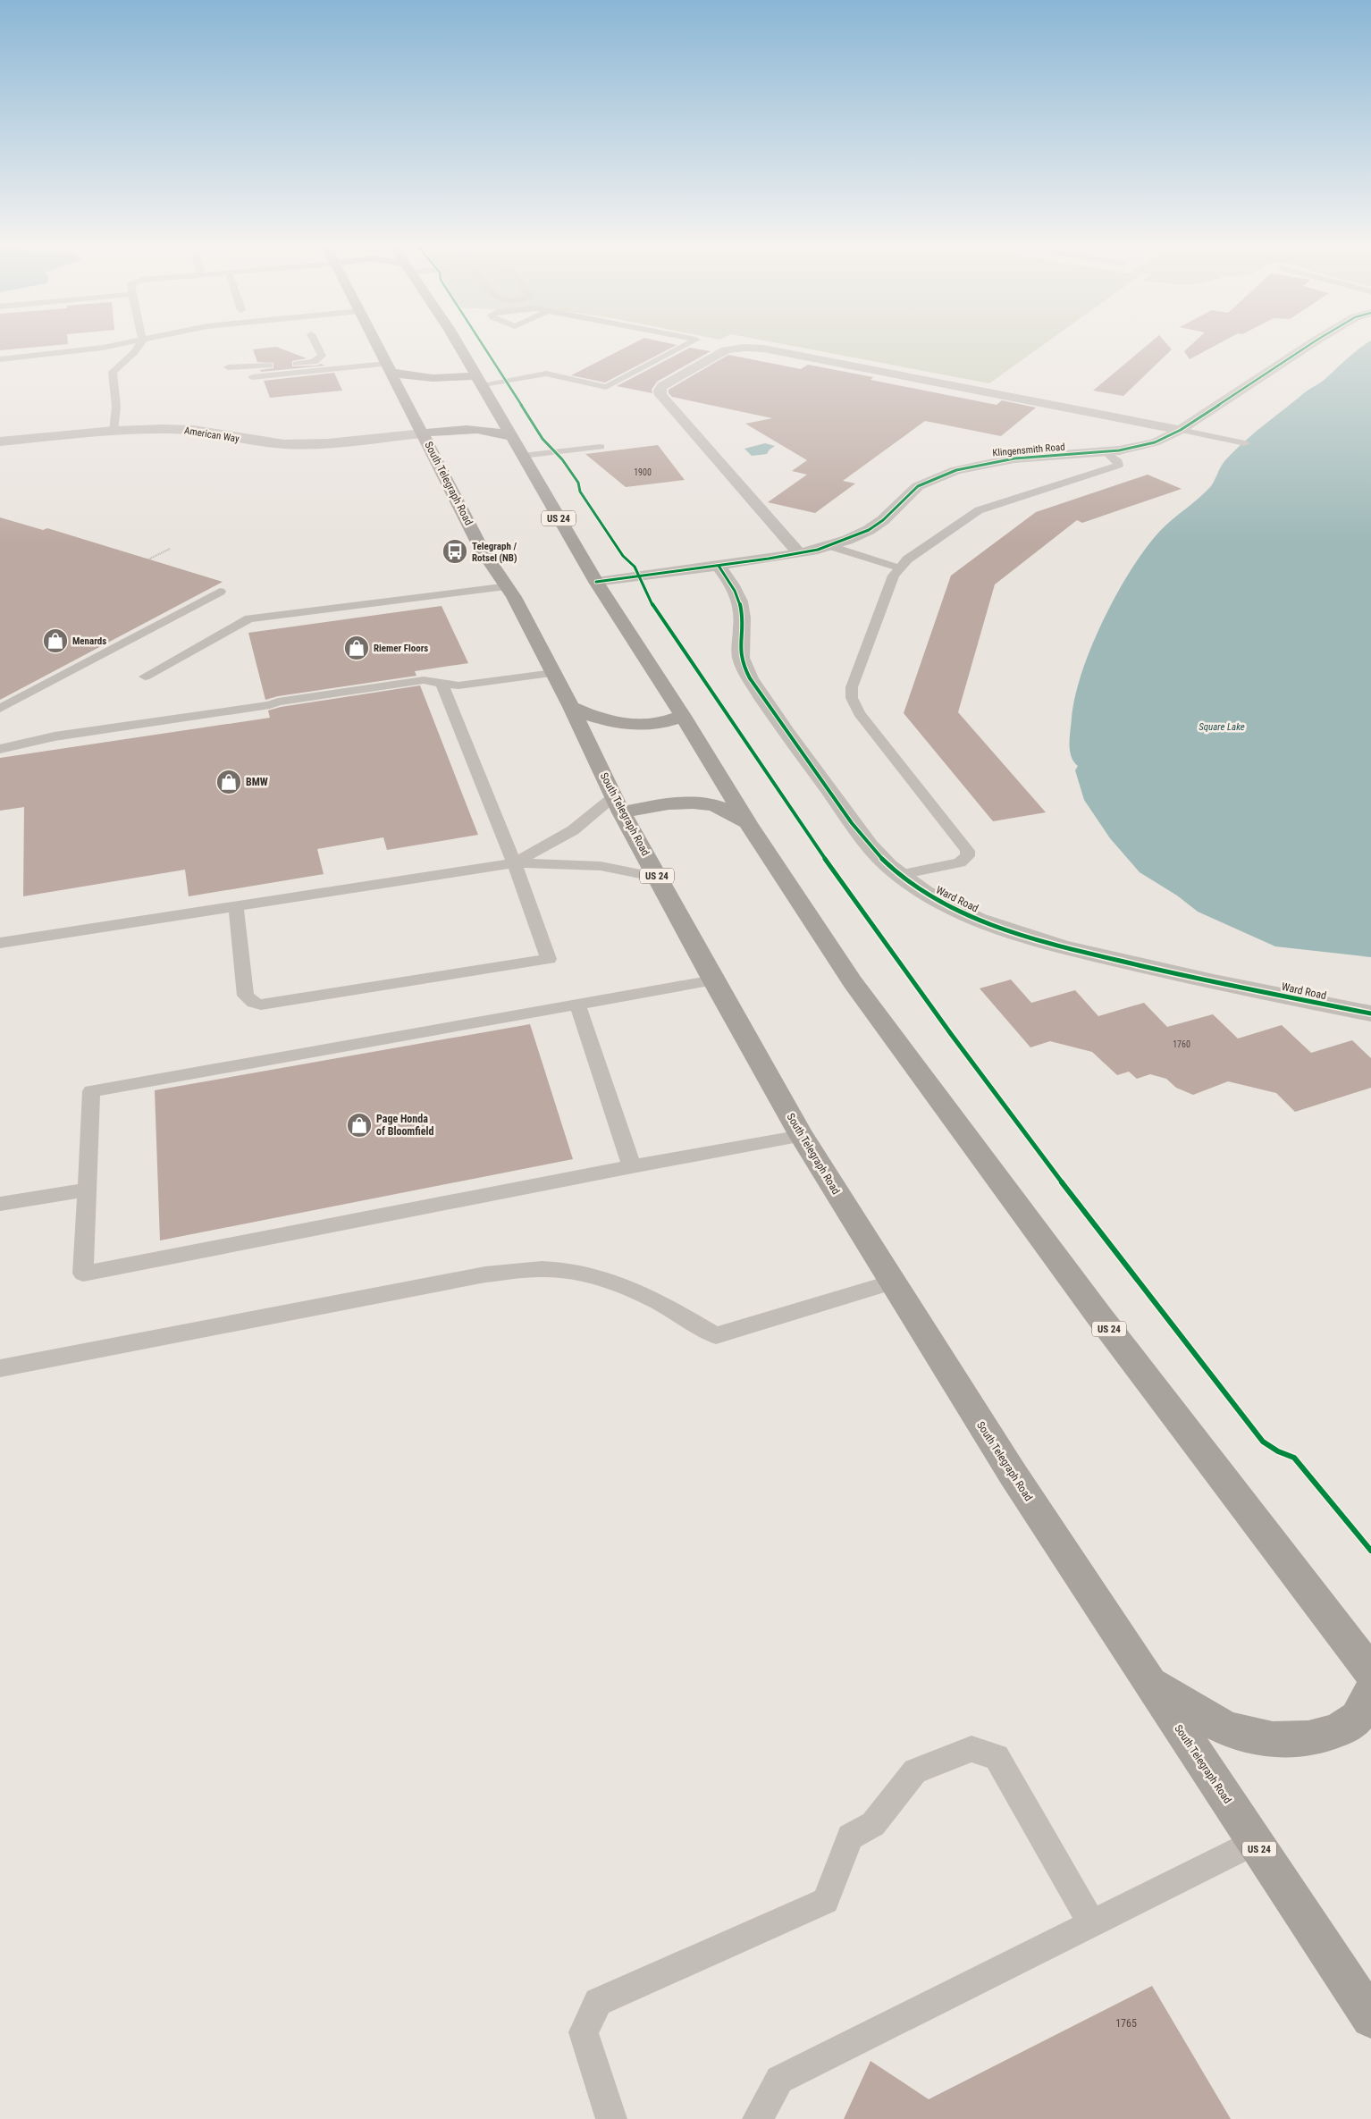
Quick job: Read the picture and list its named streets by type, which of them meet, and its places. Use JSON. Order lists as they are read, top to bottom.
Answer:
{
  "streets": {
    "highway": ["South Telegraph Road", "US 24"],
    "street": ["American Way", "Klingensmith Road", "Ward Road"]
  },
  "crossings": [
    ["American Way", "South Telegraph Road"],
    ["Klingensmith Road", "US 24"],
    ["Klingensmith Road", "Ward Road"]
  ],
  "water": ["Square Lake"],
  "places": {
    "bus stop": ["Telegraph / Rotsel (NB)"],
    "shop": [
      "Menards",
      "Riemer Floors",
      "BMW",
      "Page Honda of Bloomfield"
    ]
  },
  "house_numbers": ["1900", "1760", "1765"]
}
